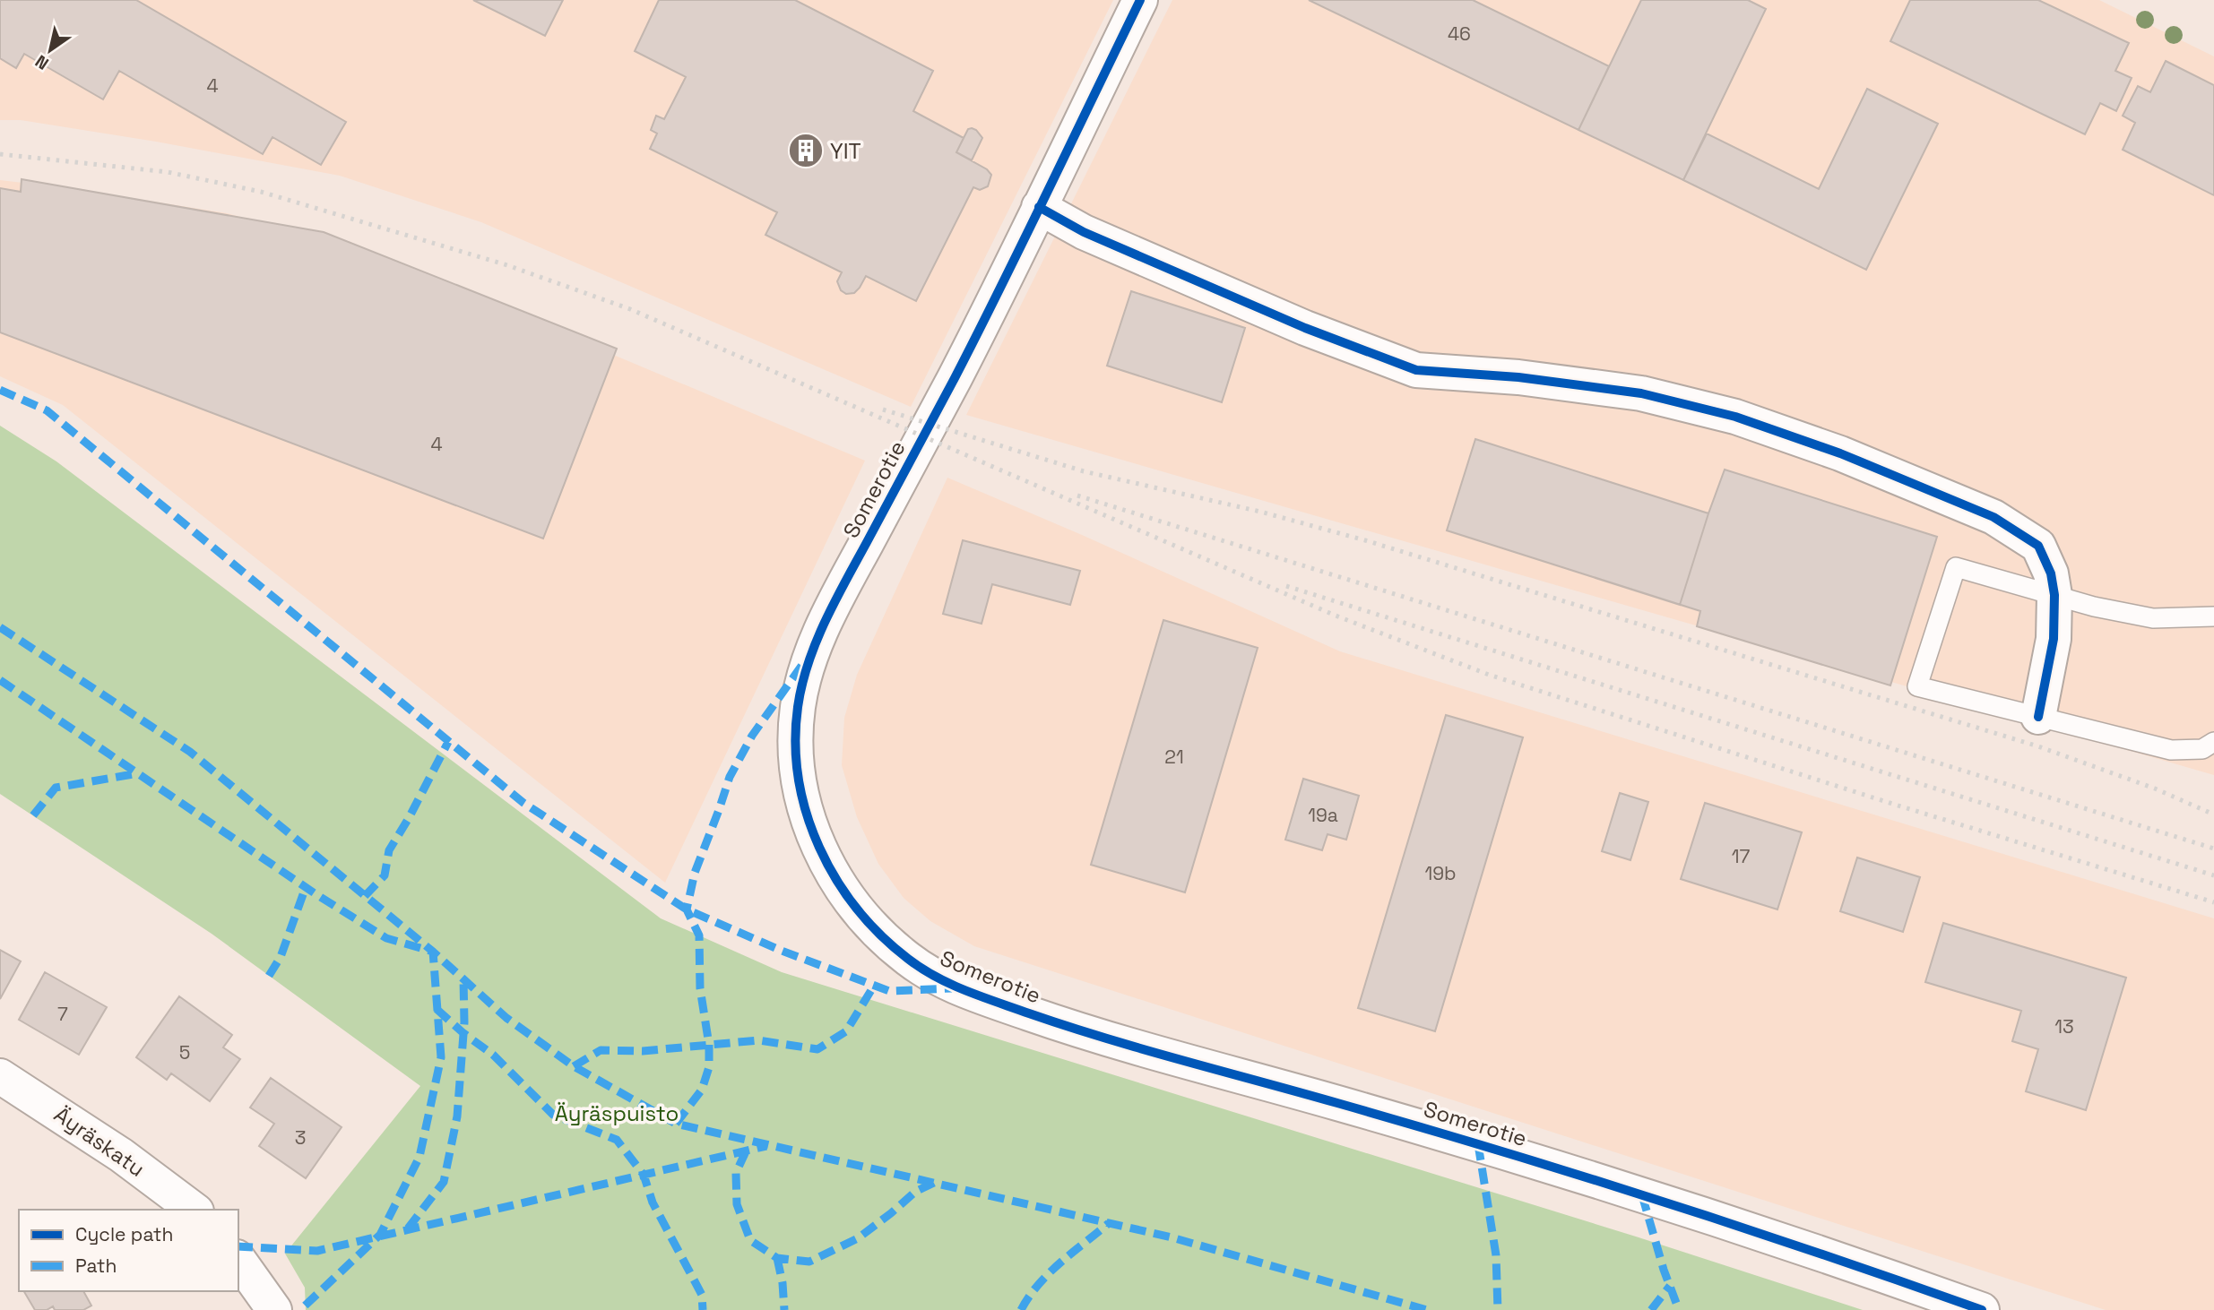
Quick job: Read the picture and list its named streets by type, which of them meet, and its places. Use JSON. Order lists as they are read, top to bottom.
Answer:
{
  "streets": {
    "street": ["Somerotie", "Äyräskatu"]
  },
  "parks": ["Äyräspuisto"],
  "places": {
    "building": ["YIT"]
  },
  "house_numbers": [
    "46",
    "4",
    "4",
    "21",
    "19a",
    "17",
    "19b",
    "7",
    "13",
    "5",
    "3"
  ],
  "legend": ["Cycle path", "Path"],
  "north": "bottom left"
}
